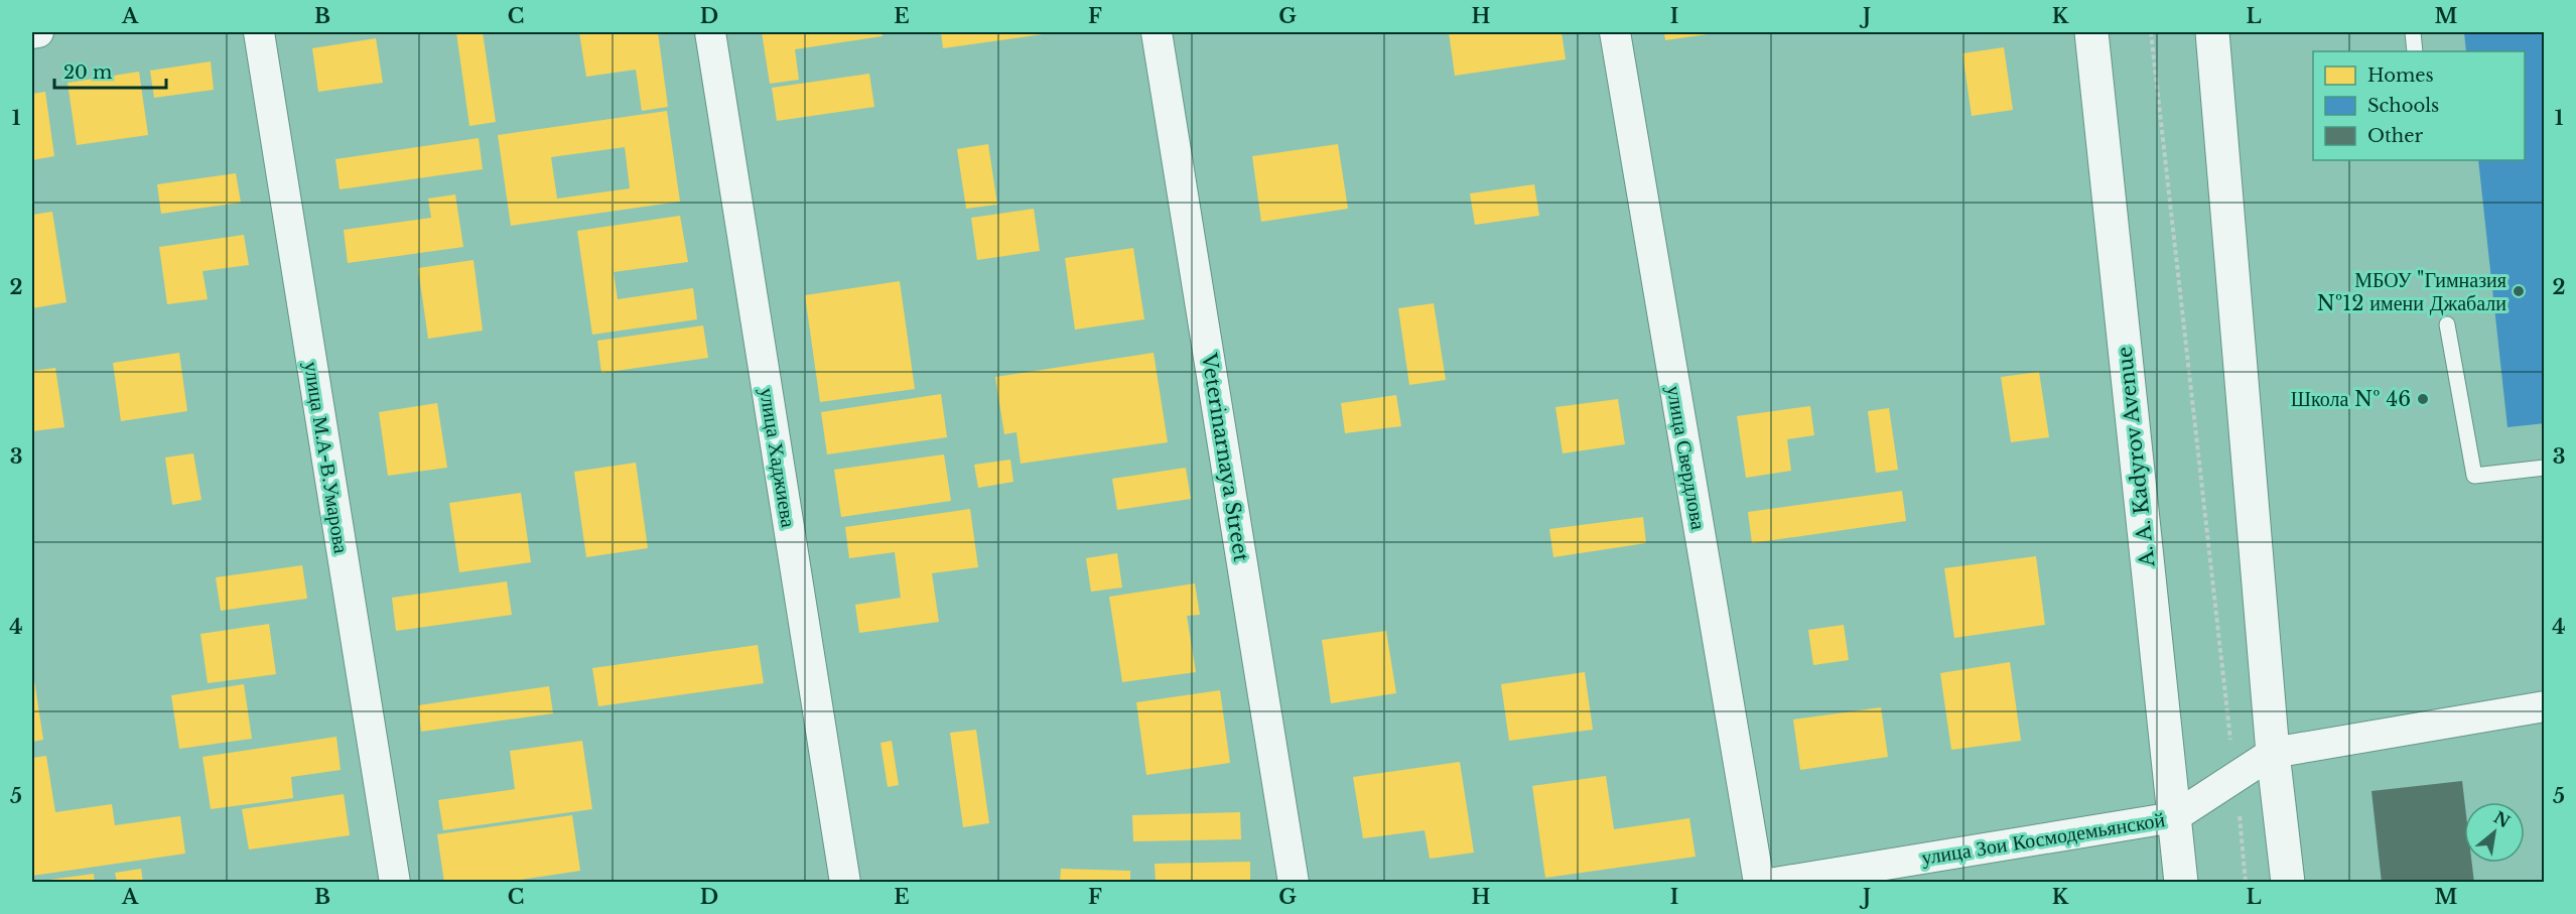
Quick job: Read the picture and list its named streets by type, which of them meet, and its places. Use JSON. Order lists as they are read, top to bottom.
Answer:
{
  "streets": {
    "street": [
      "A. A. Kadyrov Avenue",
      "улица М.А-В.Умарова",
      "улица Хаджиева",
      "Veterinarnaya Street",
      "улица Свердлова",
      "улица Зои Космодемьянской"
    ]
  },
  "crossings": [
    ["A. A. Kadyrov Avenue", "улица Зои Космодемьянской"]
  ],
  "places": ["МБОУ \"Гимназия №12 имени Джабали", "Школа № 46"],
  "legend": ["Homes", "Schools", "Other"],
  "scale_bar": "20 m",
  "north": "top right",
  "grid": {
    "columns": [
      "A",
      "B",
      "C",
      "D",
      "E",
      "F",
      "G",
      "H",
      "I",
      "J",
      "K",
      "L",
      "M"
    ],
    "rows": [
      "1",
      "2",
      "3",
      "4",
      "5"
    ]
  }
}
